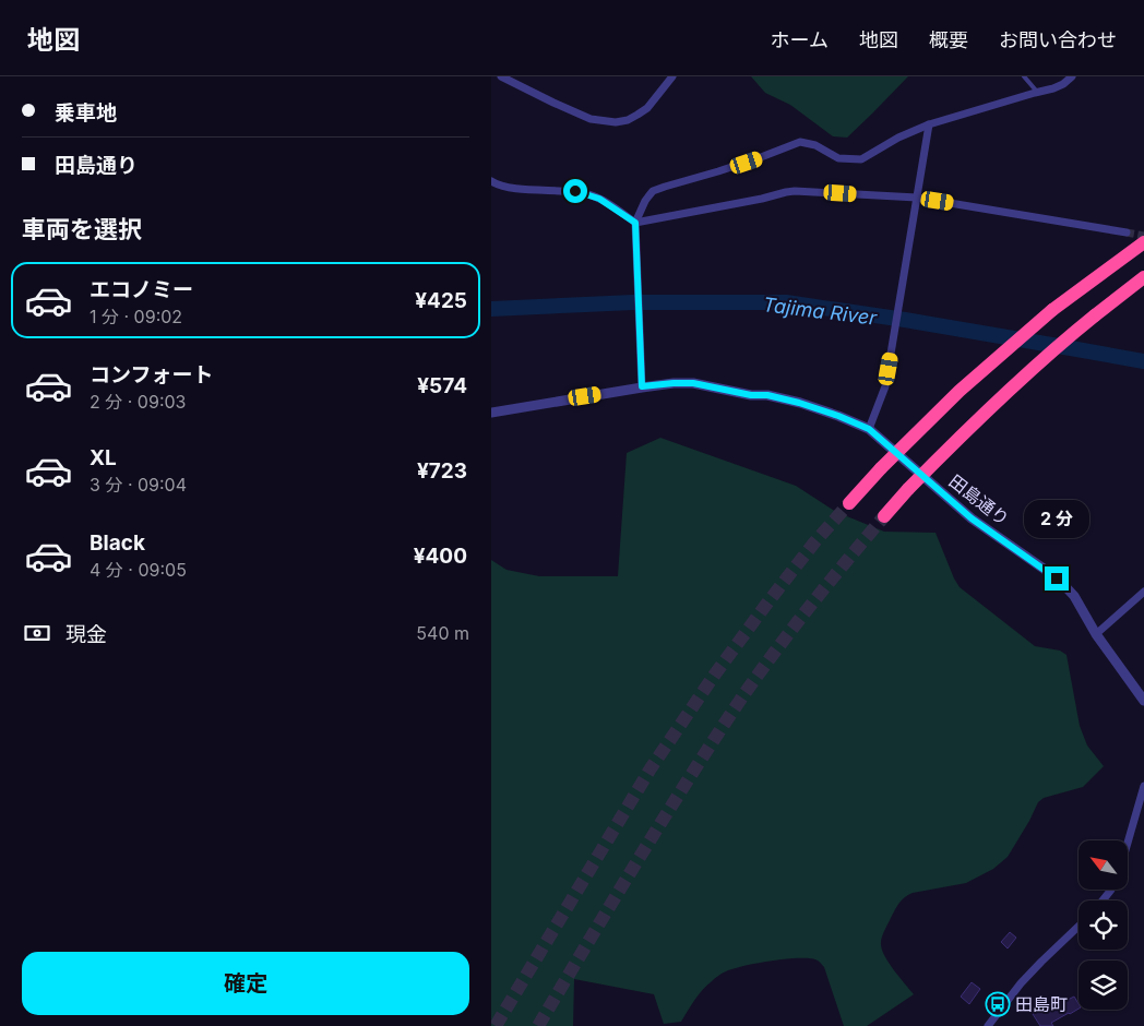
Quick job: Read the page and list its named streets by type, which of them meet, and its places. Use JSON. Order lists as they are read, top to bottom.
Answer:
{
  "streets": {
    "street": ["田島通り"]
  },
  "water": ["Tajima River"],
  "places": {
    "bus stop": ["田島町"]
  },
  "north": "top left",
  "page": {
    "header": "地図",
    "nav": [
      "ホーム",
      "地図",
      "概要",
      "お問い合わせ"
    ],
    "banner": ["乗車地", "田島通り"],
    "heading": "車両を選択",
    "list": [
      {
        "name": "エコノミー",
        "note": "1 分 · 09:02",
        "value": "¥425"
      },
      {
        "name": "コンフォート",
        "note": "2 分 · 09:03",
        "value": "¥574"
      },
      {
        "name": "XL",
        "note": "3 分 · 09:04",
        "value": "¥723"
      },
      {
        "name": "Black",
        "note": "4 分 · 09:05",
        "value": "¥400"
      }
    ],
    "bubble": "2 分",
    "pay": ["現金", "540 m"],
    "buttons": "確定"
  }
}
